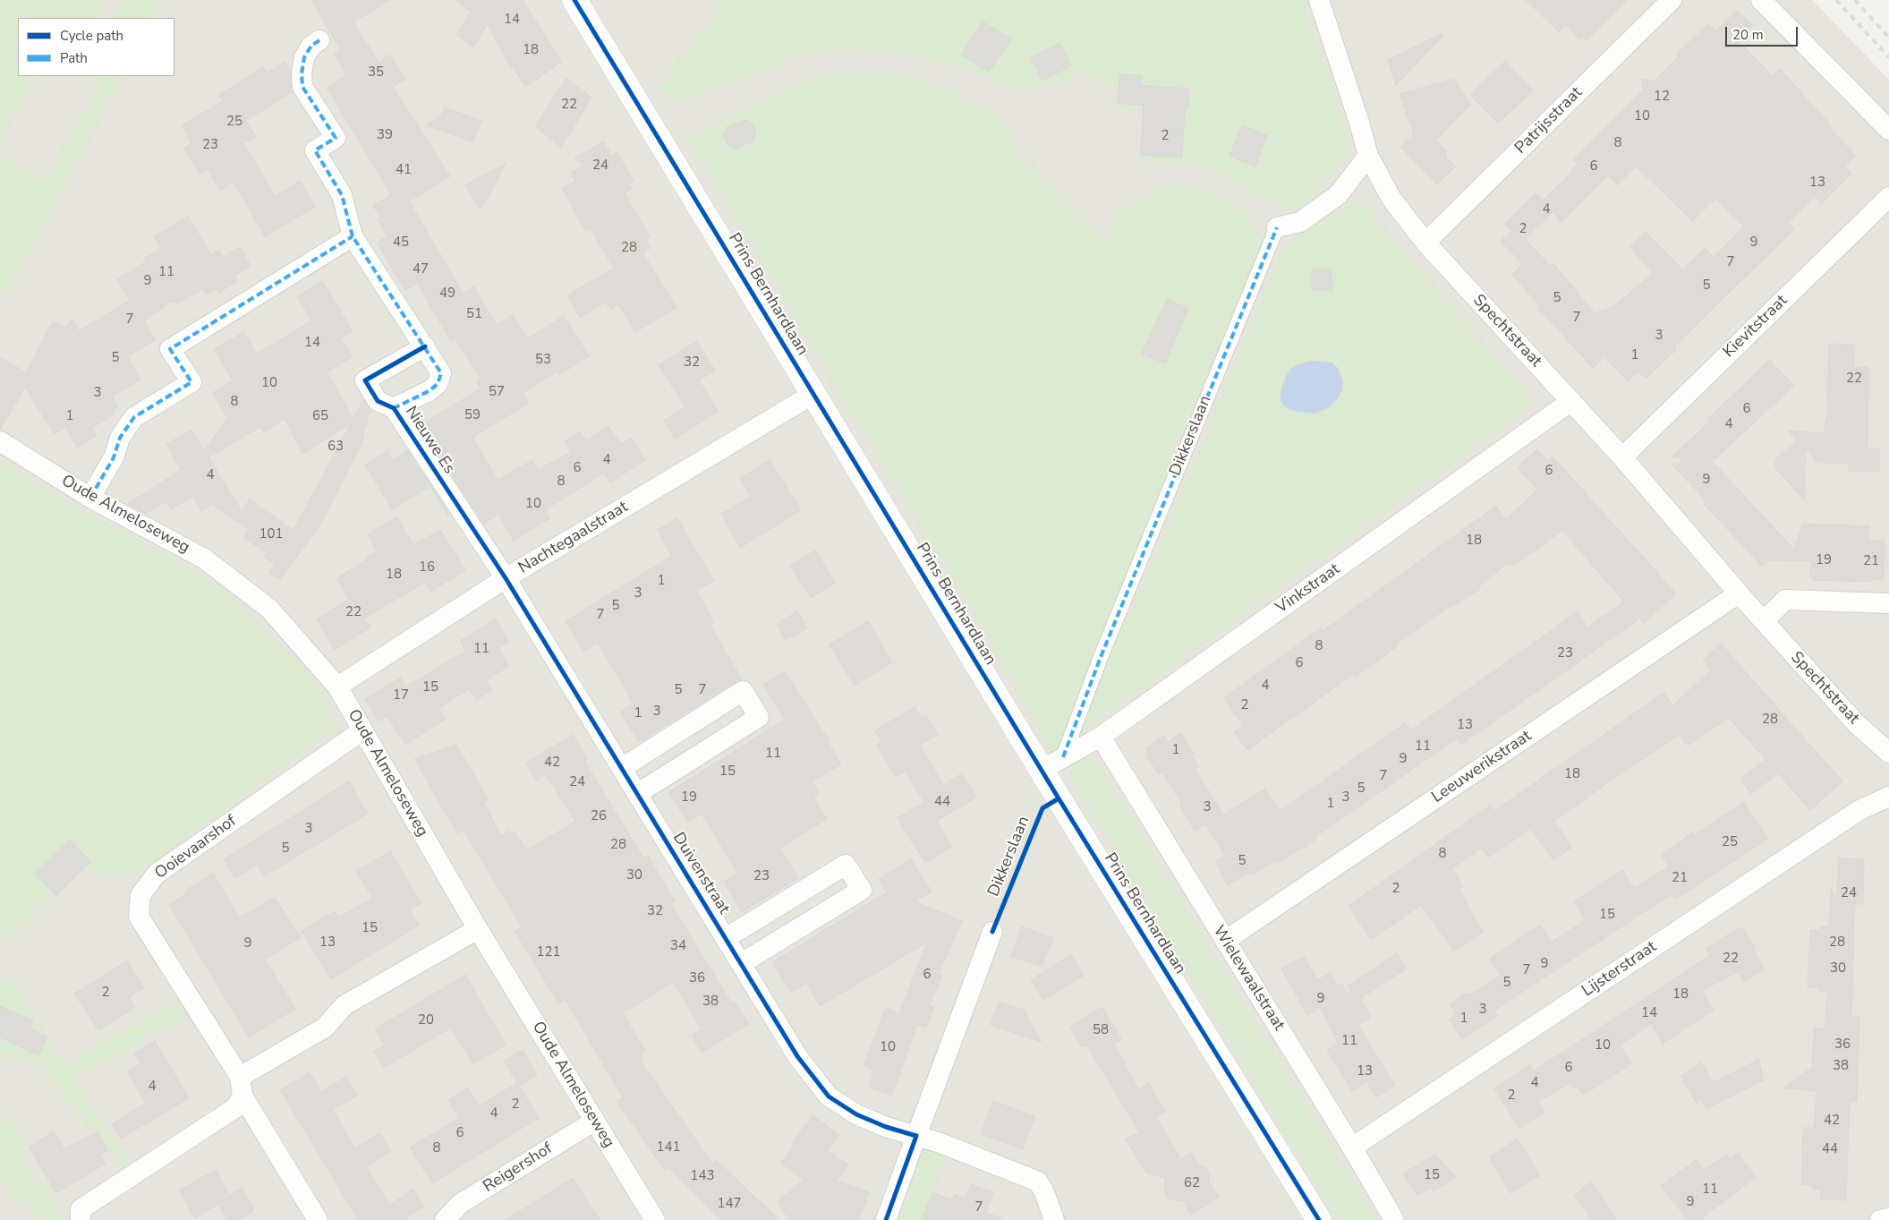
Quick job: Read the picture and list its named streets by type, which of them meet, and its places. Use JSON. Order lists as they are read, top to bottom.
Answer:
{
  "streets": {
    "street": [
      "Patrijsstraat",
      "Prins Bernhardlaan",
      "Kievitstraat",
      "Spechtstraat",
      "Dikkerslaan",
      "Nieuwe Es",
      "Oude Almeloseweg",
      "Nachtegaalstraat",
      "Vinkstraat",
      "Leeuwerikstraat",
      "Ooievaarshof",
      "Duivenstraat",
      "Lijsterstraat",
      "Wielewaalstraat",
      "Reigershof"
    ]
  },
  "crossings": [
    ["Patrijsstraat", "Spechtstraat"],
    ["Prins Bernhardlaan", "Nachtegaalstraat"],
    ["Prins Bernhardlaan", "Vinkstraat"],
    ["Kievitstraat", "Spechtstraat"],
    ["Spechtstraat", "Dikkerslaan"],
    ["Spechtstraat", "Vinkstraat"],
    ["Spechtstraat", "Leeuwerikstraat"],
    ["Dikkerslaan", "Vinkstraat"],
    ["Nieuwe Es", "Nachtegaalstraat"],
    ["Nieuwe Es", "Duivenstraat"],
    ["Oude Almeloseweg", "Nachtegaalstraat"],
    ["Oude Almeloseweg", "Ooievaarshof"],
    ["Oude Almeloseweg", "Reigershof"],
    ["Nachtegaalstraat", "Duivenstraat"],
    ["Vinkstraat", "Wielewaalstraat"],
    ["Leeuwerikstraat", "Wielewaalstraat"],
    ["Lijsterstraat", "Wielewaalstraat"]
  ],
  "house_numbers": [
    "14",
    "18",
    "35",
    "12",
    "22",
    "10",
    "25",
    "39",
    "2",
    "8",
    "23",
    "24",
    "6",
    "41",
    "13",
    "4",
    "2",
    "45",
    "9",
    "28",
    "7",
    "47",
    "11",
    "9",
    "5",
    "49",
    "5",
    "51",
    "7",
    "7",
    "3",
    "14",
    "1",
    "5",
    "53",
    "32",
    "22",
    "10",
    "57",
    "3",
    "8",
    "6",
    "59",
    "1",
    "65",
    "4",
    "63",
    "4",
    "6",
    "6",
    "4",
    "9",
    "8",
    "10",
    "101",
    "18",
    "19",
    "21",
    "16",
    "18",
    "1",
    "3",
    "5",
    "22",
    "7",
    "8",
    "11",
    "23",
    "6",
    "4",
    "15",
    "5",
    "7",
    "17",
    "2",
    "3",
    "1",
    "28",
    "13",
    "11",
    "1",
    "11",
    "9",
    "42",
    "15",
    "18",
    "7",
    "24",
    "5",
    "19",
    "3",
    "44",
    "1",
    "3",
    "26",
    "3",
    "25",
    "28",
    "5",
    "8",
    "5",
    "30",
    "23",
    "21",
    "2",
    "24",
    "32",
    "15",
    "15",
    "13",
    "28",
    "9",
    "34",
    "121",
    "22",
    "9",
    "30",
    "7",
    "6",
    "36",
    "5",
    "2",
    "18",
    "9",
    "38",
    "3",
    "14",
    "1",
    "20",
    "58",
    "11",
    "36",
    "10",
    "10",
    "38",
    "6",
    "13",
    "4",
    "4",
    "2",
    "2",
    "4",
    "42",
    "6",
    "141",
    "8",
    "44",
    "15",
    "143",
    "62",
    "11",
    "9",
    "147",
    "7"
  ],
  "legend": ["Cycle path", "Path"],
  "scale_bar": "20 m"
}
